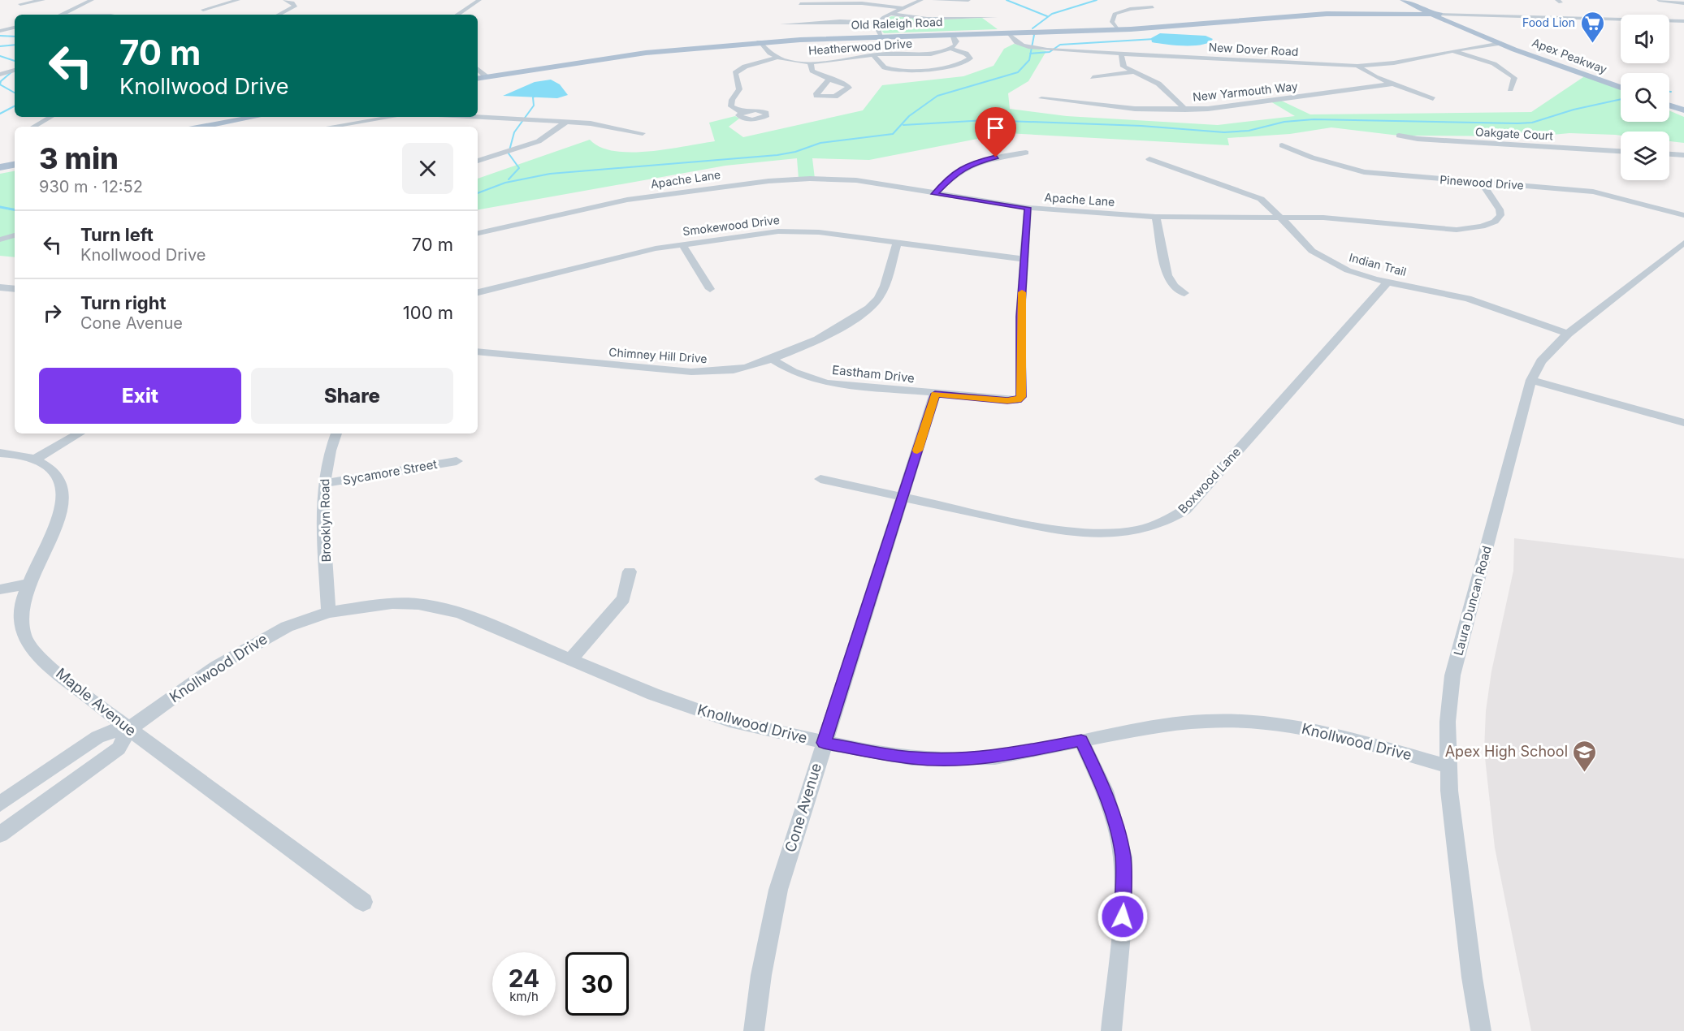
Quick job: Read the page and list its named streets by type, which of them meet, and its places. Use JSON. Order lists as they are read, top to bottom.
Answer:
{
  "streets": {
    "main road": ["Old Raleigh Road", "Apex Peakway"],
    "street": [
      "Heatherwood Drive",
      "New Dover Road",
      "New Yarmouth Way",
      "Oakgate Court",
      "Apache Lane",
      "Pinewood Drive",
      "Smokewood Drive",
      "Indian Trail",
      "Chimney Hill Drive",
      "Eastham Drive",
      "Sycamore Street",
      "Boxwood Lane",
      "Brooklyn Road",
      "Laura Duncan Road",
      "Knollwood Drive",
      "Maple Avenue",
      "Cone Avenue"
    ]
  },
  "crossings": [
    ["Old Raleigh Road", "Heatherwood Drive"],
    ["Old Raleigh Road", "New Dover Road"],
    ["Old Raleigh Road", "Apex Peakway"],
    ["New Dover Road", "Apex Peakway"],
    ["Apache Lane", "Pinewood Drive"],
    ["Apache Lane", "Indian Trail"],
    ["Apache Lane", "Eastham Drive"],
    ["Smokewood Drive", "Chimney Hill Drive"],
    ["Smokewood Drive", "Eastham Drive"],
    ["Indian Trail", "Boxwood Lane"],
    ["Indian Trail", "Laura Duncan Road"],
    ["Chimney Hill Drive", "Eastham Drive"],
    ["Eastham Drive", "Cone Avenue"],
    ["Sycamore Street", "Brooklyn Road"],
    ["Boxwood Lane", "Cone Avenue"],
    ["Brooklyn Road", "Knollwood Drive"],
    ["Laura Duncan Road", "Knollwood Drive"],
    ["Knollwood Drive", "Maple Avenue"],
    ["Knollwood Drive", "Cone Avenue"]
  ],
  "places": {
    "supermarket": ["Food Lion"],
    "school or university": ["Apex High School"]
  },
  "page": {
    "turn": ["70 m", "Knollwood Drive"],
    "heading": ["3 min", "930 m · 12:52"],
    "list": [
      {
        "name": "Turn left",
        "note": "Knollwood Drive",
        "value": "70 m"
      },
      {
        "name": "Turn right",
        "note": "Cone Avenue",
        "value": "100 m"
      }
    ],
    "buttons": ["Exit", "Share"],
    "speed": "24 km/h",
    "limit": "30"
  }
}
